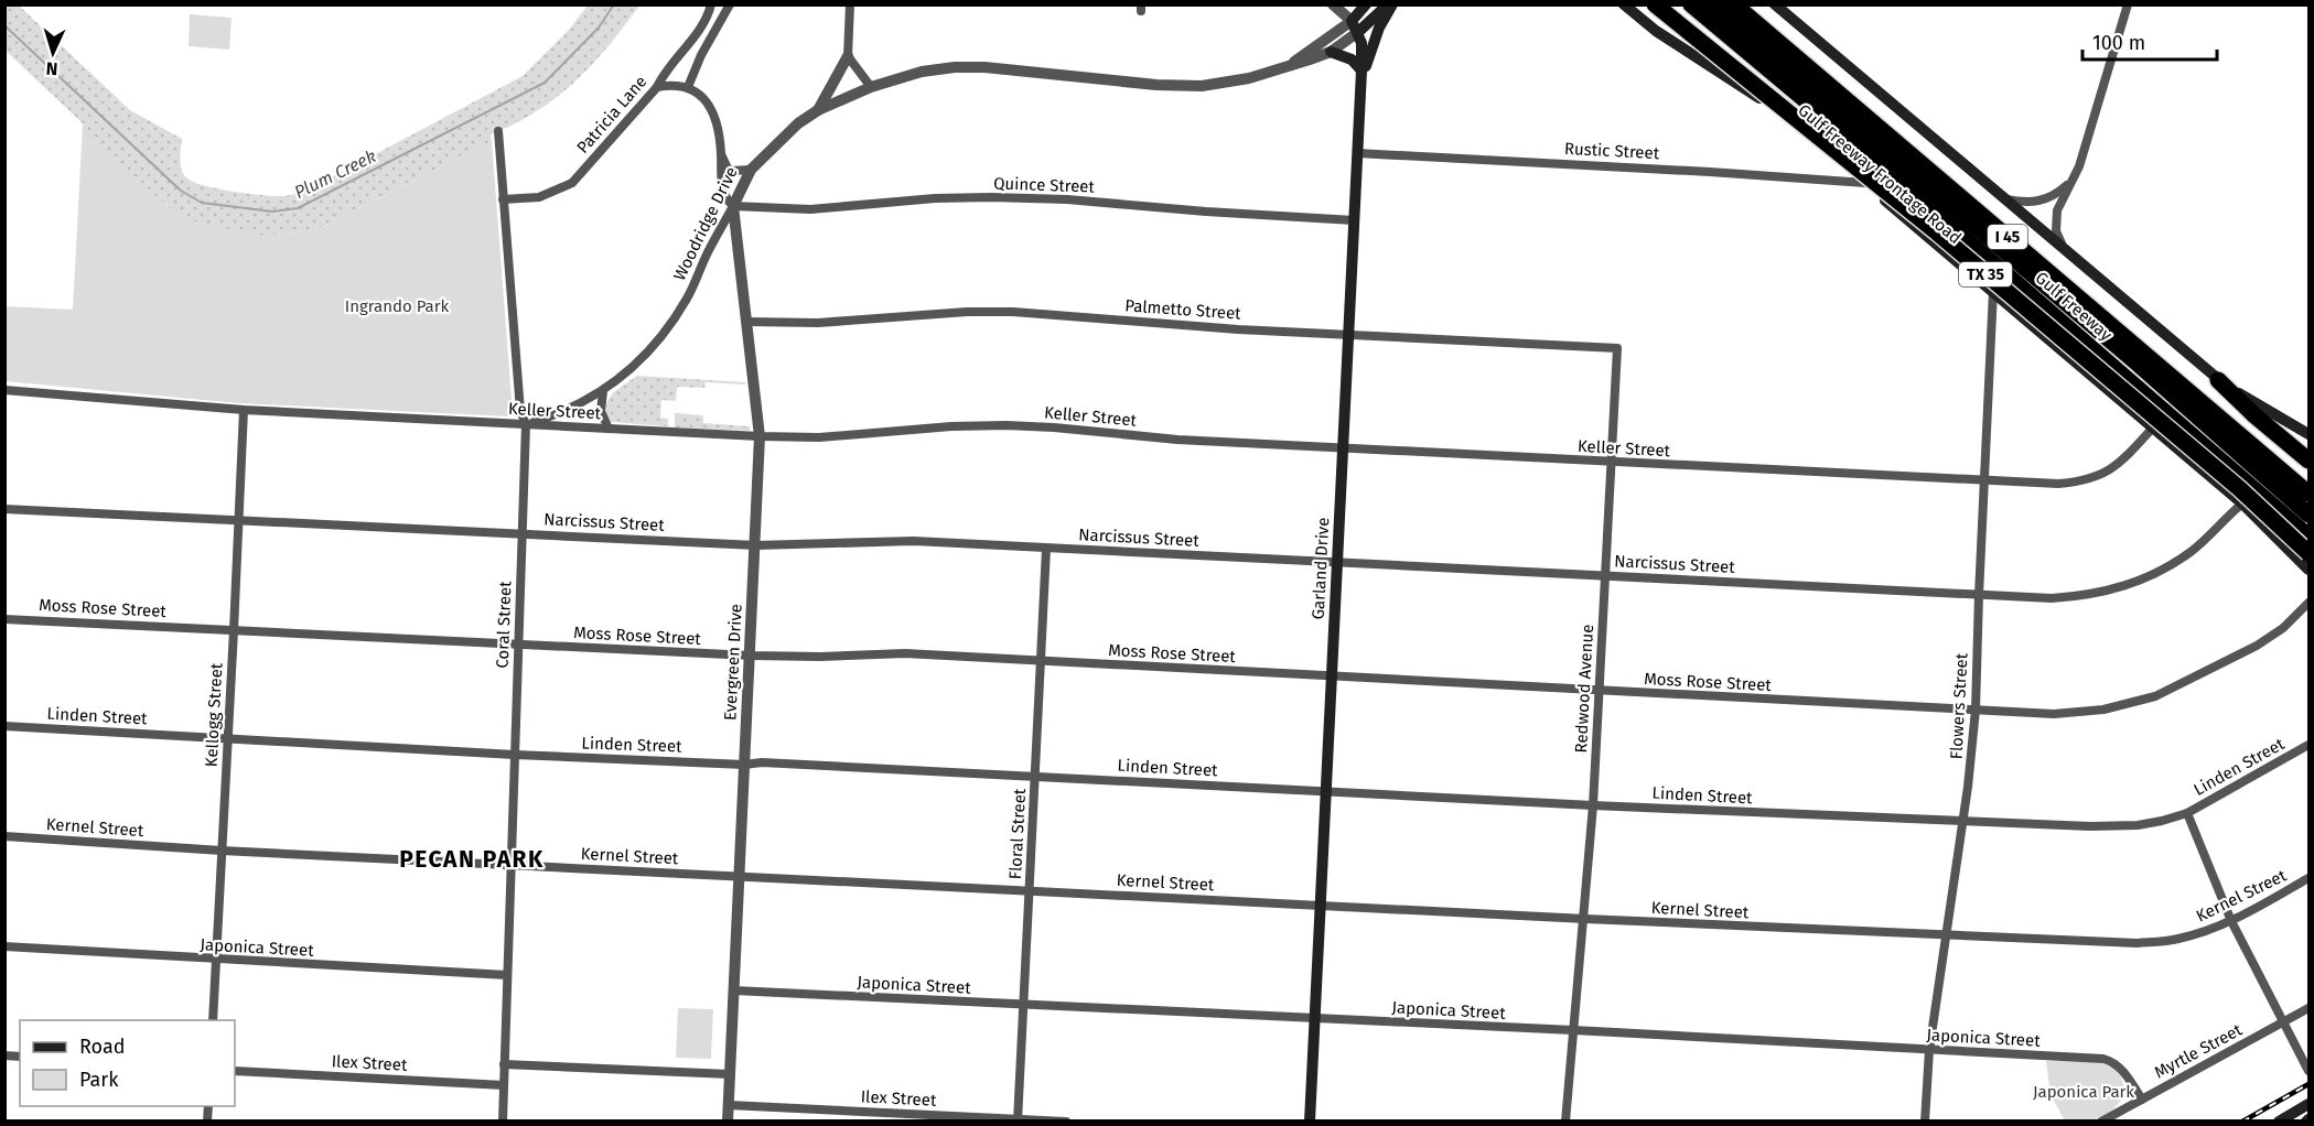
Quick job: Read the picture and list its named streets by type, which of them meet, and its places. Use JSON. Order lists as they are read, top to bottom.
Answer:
{
  "streets": {
    "highway": ["I 45", "TX 35", "Gulf Freeway"],
    "main road": ["Gulf Freeway Frontage Road", "Woodridge Drive", "Garland Drive"],
    "street": [
      "Patricia Lane",
      "Rustic Street",
      "Quince Street",
      "Palmetto Street",
      "Keller Street",
      "Narcissus Street",
      "Moss Rose Street",
      "Coral Street",
      "Evergreen Drive",
      "Redwood Avenue",
      "Flowers Street",
      "Kellogg Street",
      "Linden Street",
      "Kernel Street",
      "Floral Street",
      "Japonica Street",
      "Myrtle Street",
      "Ilex Street"
    ]
  },
  "crossings": [
    ["Patricia Lane", "Coral Street"],
    ["Rustic Street", "Gulf Freeway Frontage Road"],
    ["Rustic Street", "Garland Drive"],
    ["Gulf Freeway Frontage Road", "Keller Street"],
    ["Gulf Freeway Frontage Road", "Narcissus Street"],
    ["Gulf Freeway Frontage Road", "Flowers Street"],
    ["Quince Street", "Woodridge Drive"],
    ["Quince Street", "Garland Drive"],
    ["Quince Street", "Evergreen Drive"],
    ["Woodridge Drive", "Keller Street"],
    ["Woodridge Drive", "Garland Drive"],
    ["Woodridge Drive", "Coral Street"],
    ["Woodridge Drive", "Evergreen Drive"],
    ["Palmetto Street", "Garland Drive"],
    ["Palmetto Street", "Evergreen Drive"],
    ["Palmetto Street", "Redwood Avenue"],
    ["Keller Street", "Garland Drive"],
    ["Keller Street", "Coral Street"],
    ["Keller Street", "Evergreen Drive"],
    ["Keller Street", "Redwood Avenue"],
    ["Keller Street", "Flowers Street"],
    ["Keller Street", "Kellogg Street"],
    ["Narcissus Street", "Garland Drive"],
    ["Narcissus Street", "Coral Street"],
    ["Narcissus Street", "Evergreen Drive"],
    ["Narcissus Street", "Redwood Avenue"],
    ["Narcissus Street", "Flowers Street"],
    ["Narcissus Street", "Kellogg Street"],
    ["Narcissus Street", "Floral Street"],
    ["Garland Drive", "Moss Rose Street"],
    ["Garland Drive", "Linden Street"],
    ["Garland Drive", "Kernel Street"],
    ["Garland Drive", "Japonica Street"],
    ["Moss Rose Street", "Coral Street"],
    ["Moss Rose Street", "Evergreen Drive"],
    ["Moss Rose Street", "Redwood Avenue"],
    ["Moss Rose Street", "Flowers Street"],
    ["Moss Rose Street", "Kellogg Street"],
    ["Moss Rose Street", "Floral Street"],
    ["Coral Street", "Linden Street"],
    ["Coral Street", "Kernel Street"],
    ["Coral Street", "Japonica Street"],
    ["Coral Street", "Ilex Street"],
    ["Evergreen Drive", "Linden Street"],
    ["Evergreen Drive", "Kernel Street"],
    ["Evergreen Drive", "Japonica Street"],
    ["Evergreen Drive", "Ilex Street"],
    ["Redwood Avenue", "Linden Street"],
    ["Redwood Avenue", "Kernel Street"],
    ["Redwood Avenue", "Japonica Street"],
    ["Flowers Street", "Linden Street"],
    ["Flowers Street", "Kernel Street"],
    ["Flowers Street", "Japonica Street"],
    ["Kellogg Street", "Linden Street"],
    ["Kellogg Street", "Kernel Street"],
    ["Kellogg Street", "Japonica Street"],
    ["Linden Street", "Floral Street"],
    ["Kernel Street", "Floral Street"],
    ["Floral Street", "Japonica Street"],
    ["Floral Street", "Ilex Street"],
    ["Japonica Street", "Myrtle Street"]
  ],
  "districts": ["PECAN PARK"],
  "water": ["Plum Creek"],
  "parks": ["Ingrando Park", "Japonica Park"],
  "legend": ["Road", "Park"],
  "scale_bar": "100 m",
  "north": "bottom"
}
